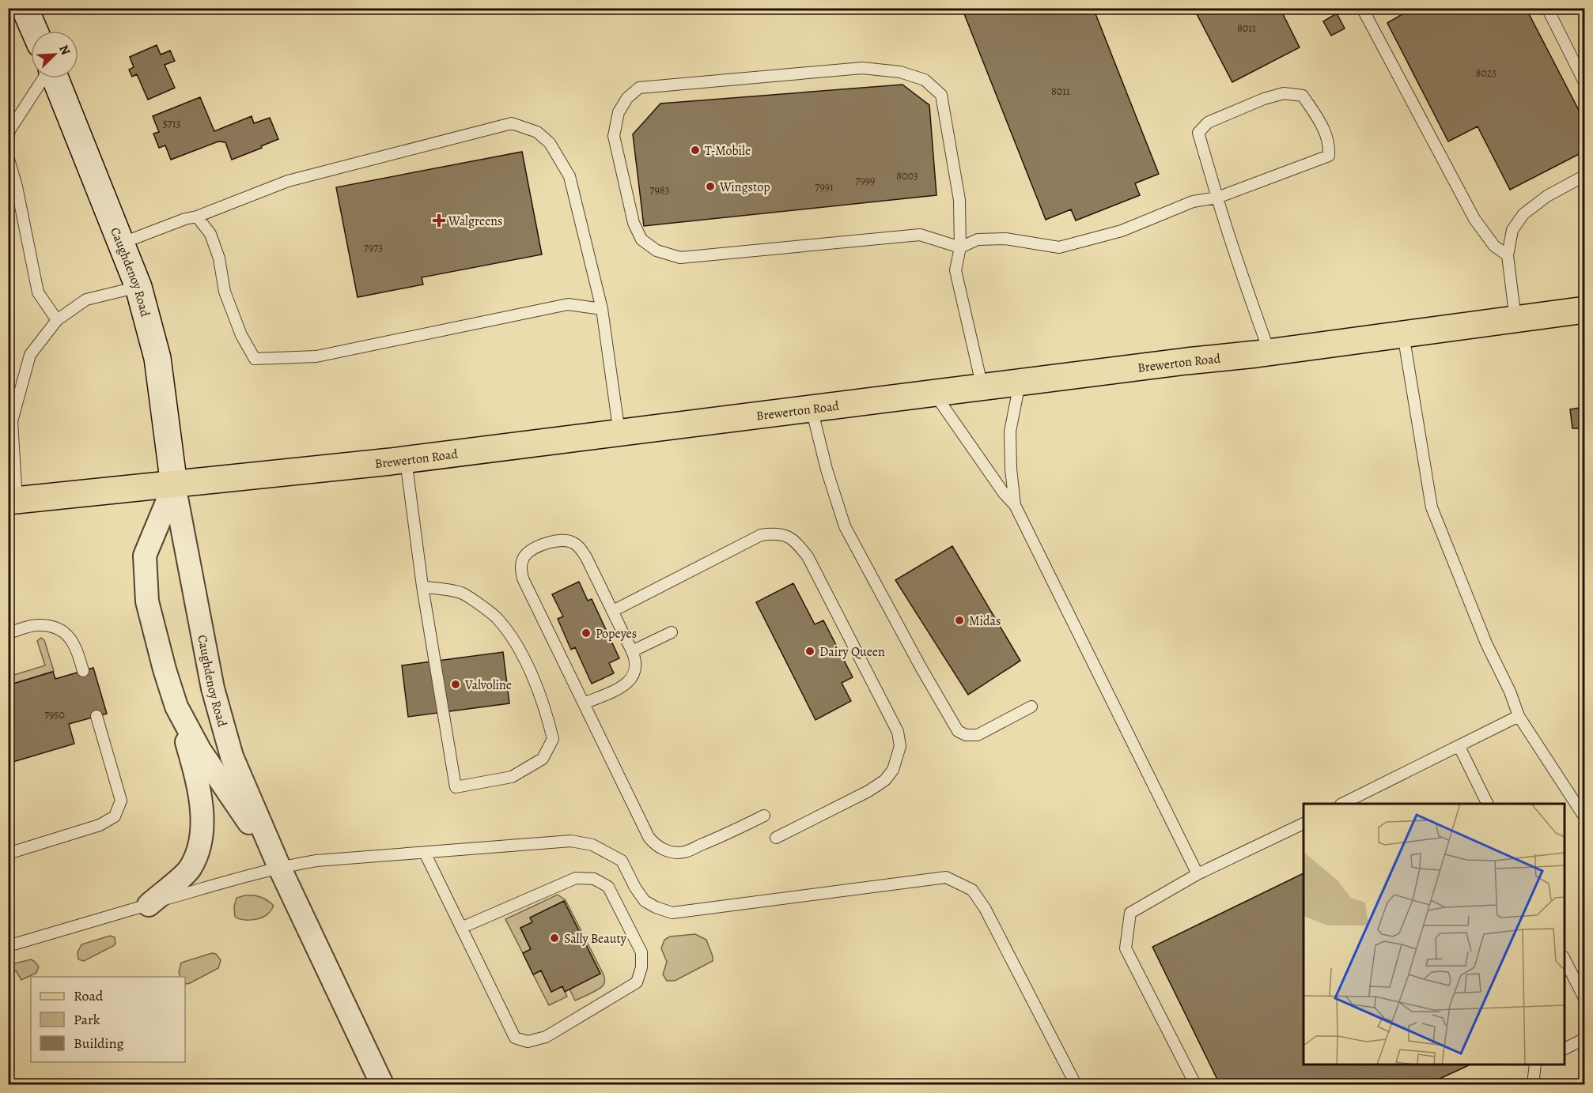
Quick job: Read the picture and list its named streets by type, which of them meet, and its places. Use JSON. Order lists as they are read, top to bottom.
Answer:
{
  "streets": {
    "main road": ["Brewerton Road"],
    "street": ["Caughdenoy Road"]
  },
  "crossings": [
    ["Caughdenoy Road", "Brewerton Road"]
  ],
  "places": {
    "other": [
      "T-Mobile",
      "Wingstop",
      "Midas",
      "Popeyes",
      "Dairy Queen",
      "Valvoline",
      "Sally Beauty"
    ],
    "health": ["Walgreens"]
  },
  "house_numbers": [
    "8011",
    "8025",
    "8011",
    "5713",
    "8003",
    "7999",
    "7991",
    "7983",
    "7973",
    "7950"
  ],
  "legend": ["Road", "Park", "Building"],
  "north": "top right"
}
